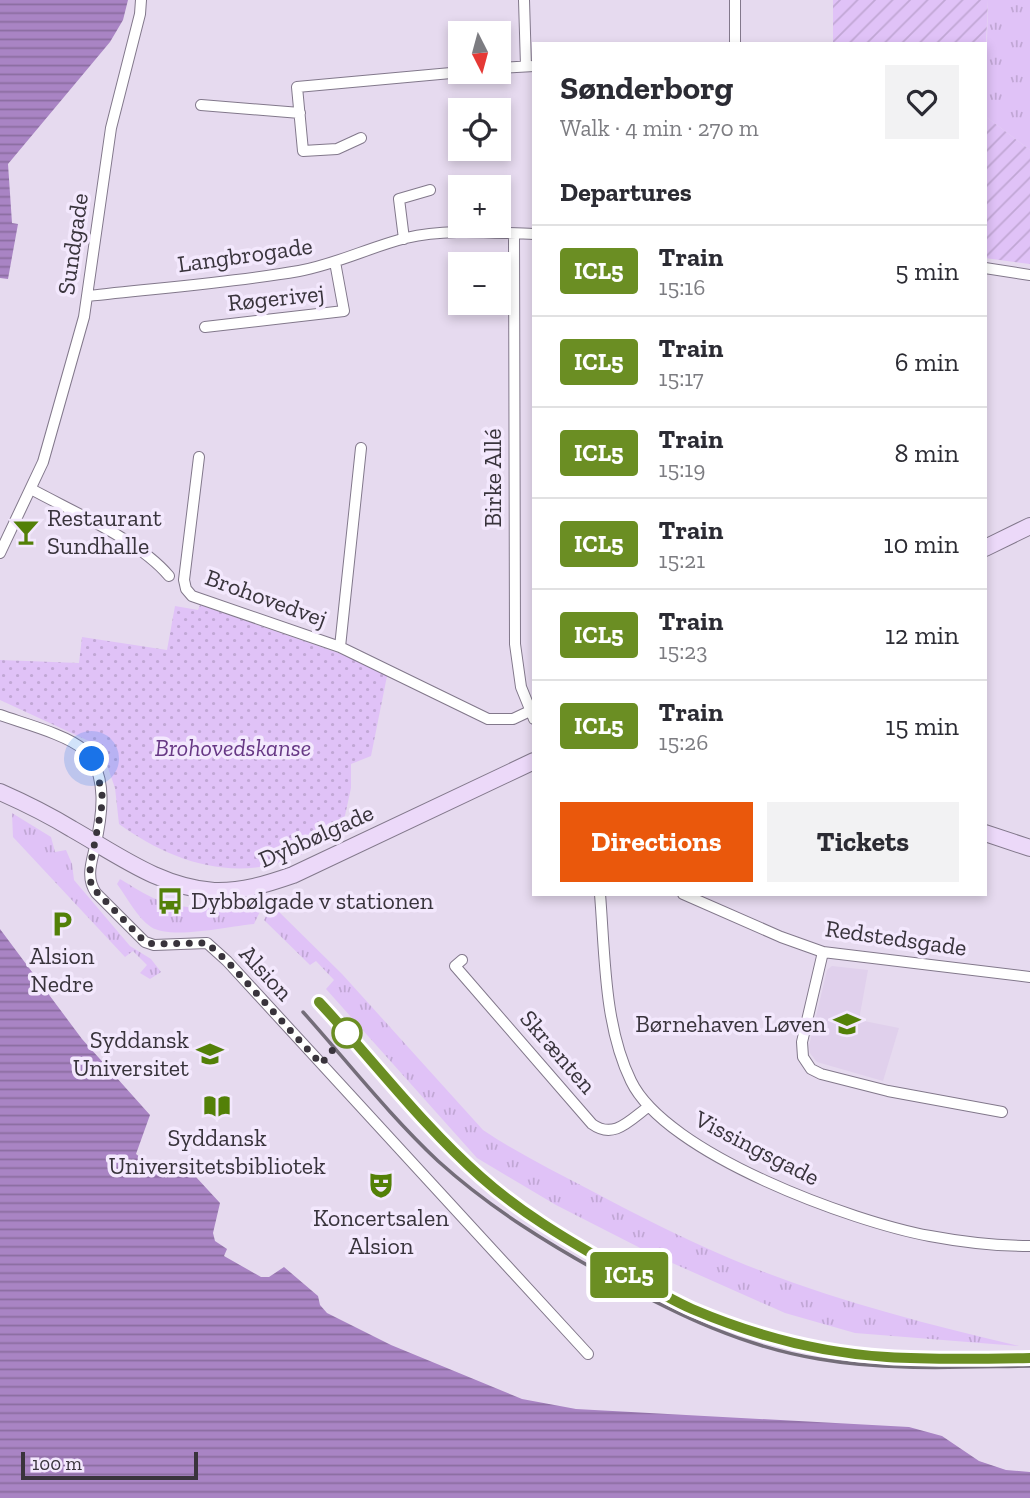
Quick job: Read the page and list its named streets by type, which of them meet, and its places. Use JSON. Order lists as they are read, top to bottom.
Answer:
{
  "streets": {
    "street": [
      "Sundgade",
      "Langbrogade",
      "Røgerivej",
      "Birke Allé",
      "Brohovedvej",
      "Dybbølgade",
      "Redstedsgade",
      "Alsion",
      "Skrænten",
      "Vissingsgade"
    ]
  },
  "crossings": [
    ["Sundgade", "Langbrogade"],
    ["Langbrogade", "Røgerivej"],
    ["Langbrogade", "Birke Allé"],
    ["Birke Allé", "Brohovedvej"],
    ["Dybbølgade", "Alsion"],
    ["Skrænten", "Vissingsgade"]
  ],
  "parks": ["Brohovedskanse"],
  "places": {
    "bar": ["Restaurant Sundhalle"],
    "bus stop": ["Dybbølgade v stationen"],
    "parking": ["Alsion Nedre"],
    "school or university": ["Børnehaven Løven", "Syddansk Universitet"],
    "library": ["Syddansk Universitetsbibliotek"],
    "theatre": ["Koncertsalen Alsion"]
  },
  "scale_bar": "100 m",
  "north": "bottom",
  "page": {
    "on_map": "ICL5",
    "map_buttons": ["+", "−"],
    "heading": [
      ["Sønderborg", "Walk · 4 min · 270 m"],
      "Departures"
    ],
    "list": [
      {
        "mark": "ICL5",
        "name": "Train",
        "note": "15:16",
        "value": "5 min"
      },
      {
        "mark": "ICL5",
        "name": "Train",
        "note": "15:17",
        "value": "6 min"
      },
      {
        "mark": "ICL5",
        "name": "Train",
        "note": "15:19",
        "value": "8 min"
      },
      {
        "mark": "ICL5",
        "name": "Train",
        "note": "15:21",
        "value": "10 min"
      },
      {
        "mark": "ICL5",
        "name": "Train",
        "note": "15:23",
        "value": "12 min"
      },
      {
        "mark": "ICL5",
        "name": "Train",
        "note": "15:26",
        "value": "15 min"
      }
    ],
    "buttons": ["Directions", "Tickets"],
    "scale": "100 m"
  }
}
